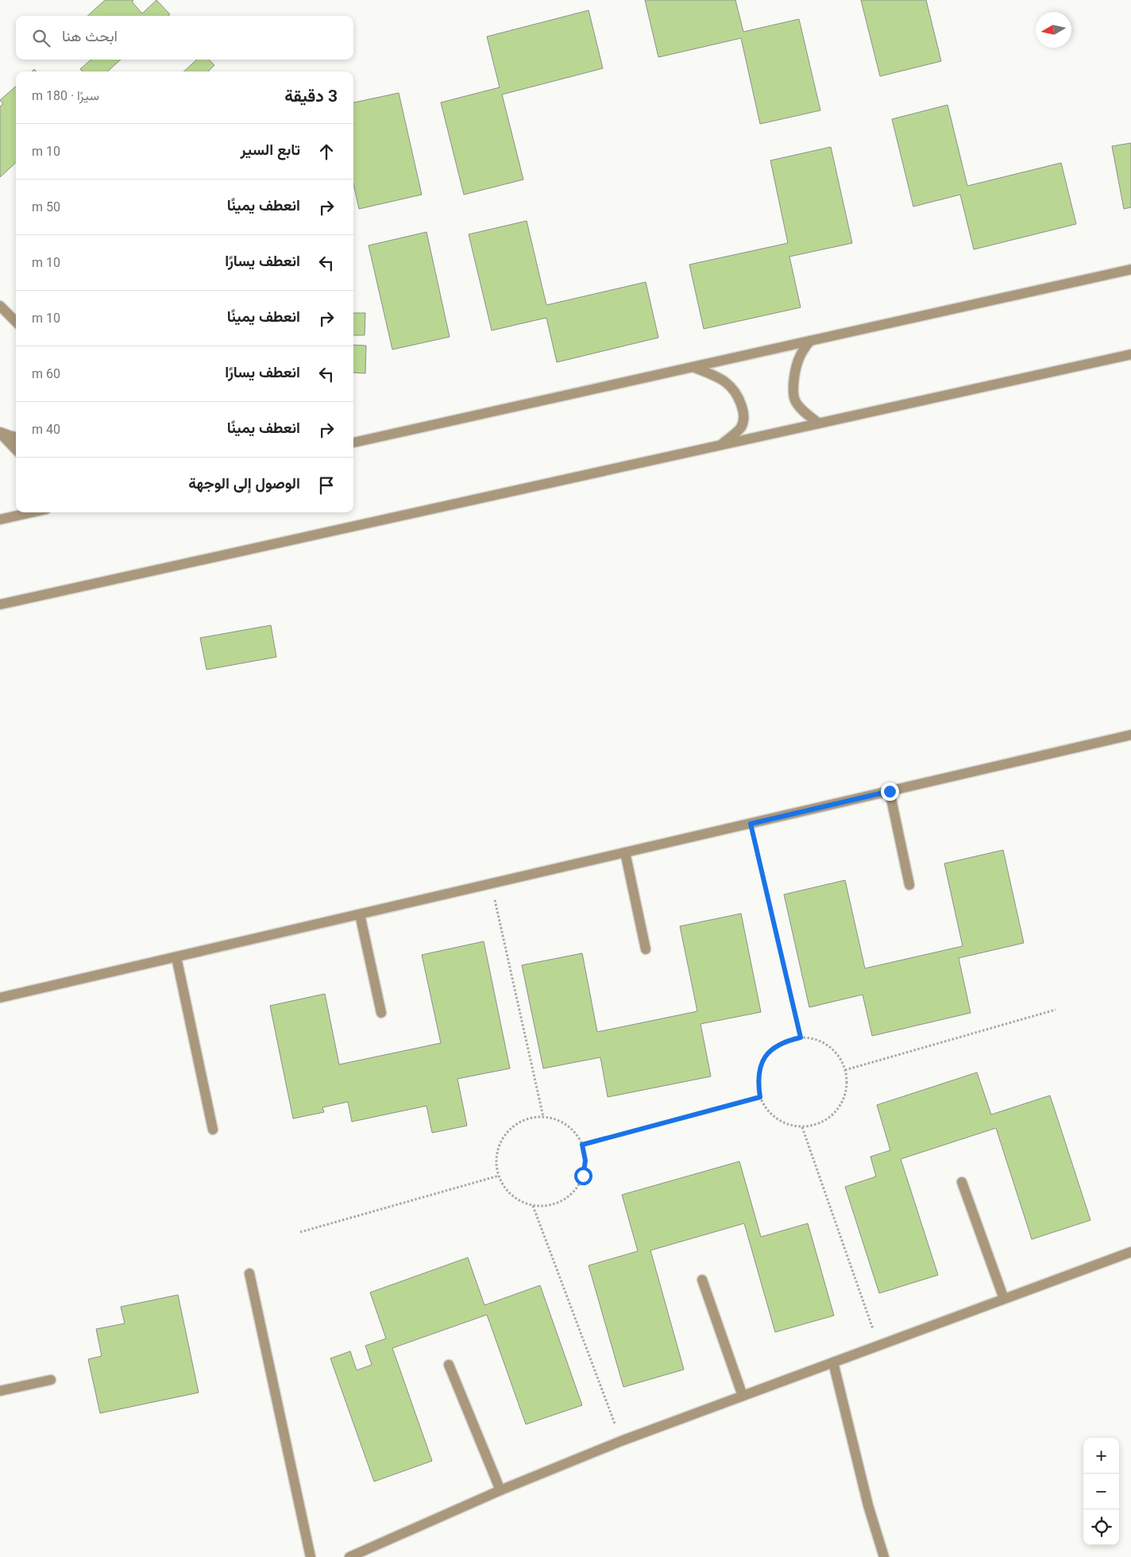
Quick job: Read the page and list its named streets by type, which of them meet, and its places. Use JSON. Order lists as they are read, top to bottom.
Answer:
{
  "north": "left",
  "page": {
    "search": "ابحث هنا",
    "heading": ["3 دقيقة", "سيرًا · 180 m"],
    "list": [
      ["تابع السير", "10 m"],
      ["انعطف يمينًا", "50 m"],
      ["انعطف يسارًا", "10 m"],
      ["انعطف يمينًا", "10 m"],
      ["انعطف يسارًا", "60 m"],
      ["انعطف يمينًا", "40 m"],
      "الوصول إلى الوجهة"
    ],
    "map_buttons": ["+", "−"]
  }
}
